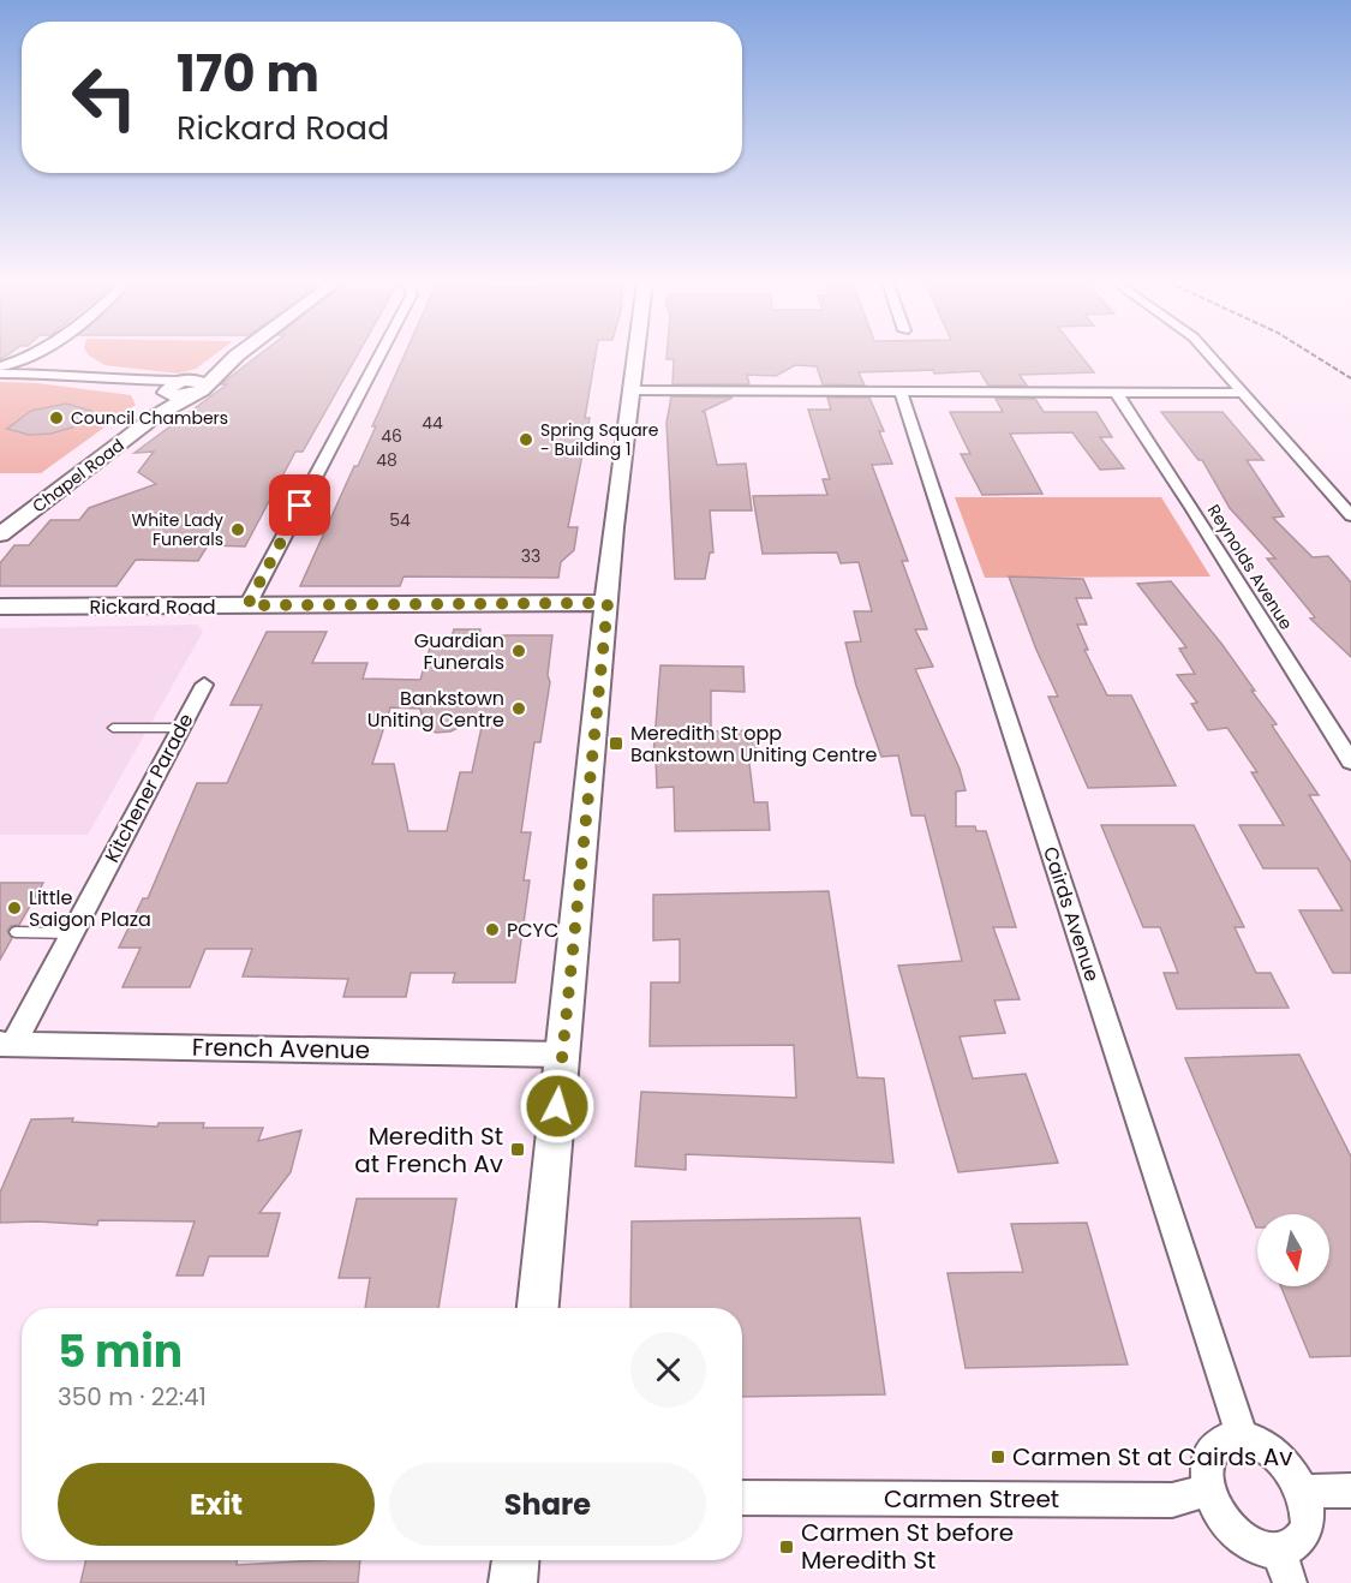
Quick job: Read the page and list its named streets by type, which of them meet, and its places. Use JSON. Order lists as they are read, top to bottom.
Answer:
{
  "streets": {
    "street": [
      "Chapel Road",
      "Reynolds Avenue",
      "Rickard Road",
      "Kitchener Parade",
      "Cairds Avenue",
      "French Avenue",
      "Carmen Street"
    ]
  },
  "crossings": [
    ["Kitchener Parade", "French Avenue"]
  ],
  "places": {
    "other": [
      "Council Chambers",
      "Spring Square - Building 1",
      "White Lady Funerals",
      "Guardian Funerals",
      "Bankstown Uniting Centre",
      "Little Saigon Plaza",
      "PCYC"
    ],
    "transit": [
      "Meredith St opp Bankstown Uniting Centre",
      "Meredith St at French Av",
      "Carmen St at Cairds Av",
      "Carmen St before Meredith St"
    ]
  },
  "house_numbers": [
    "44",
    "46",
    "48",
    "54",
    "33"
  ],
  "north": "bottom",
  "page": {
    "turn": ["170 m", "Rickard Road"],
    "heading": ["5 min", "350 m · 22:41"],
    "buttons": ["Exit", "Share"]
  }
}
